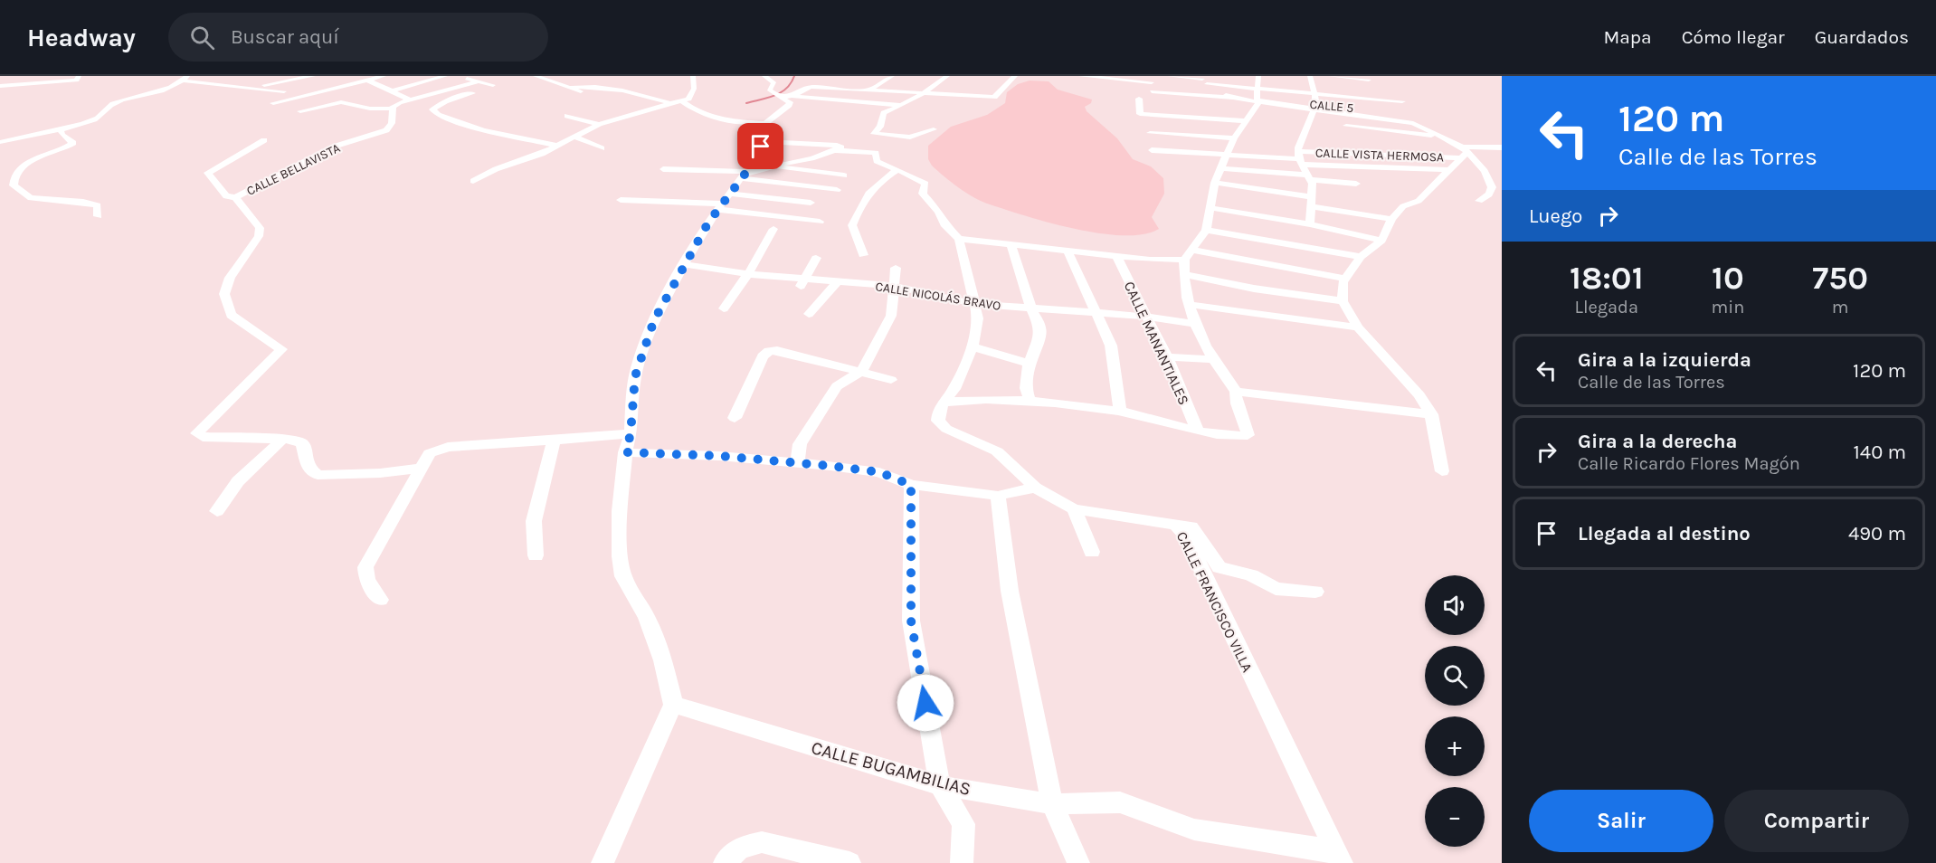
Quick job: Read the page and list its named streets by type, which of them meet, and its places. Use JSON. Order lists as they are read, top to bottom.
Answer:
{
  "streets": {
    "street": [
      "CALLE 5",
      "CALLE VISTA HERMOSA",
      "CALLE BELLAVISTA",
      "CALLE NICOLÁS BRAVO",
      "CALLE MANANTIALES",
      "CALLE FRANCISCO VILLA",
      "CALLE BUGAMBILIAS"
    ]
  },
  "crossings": [
    ["CALLE NICOLÁS BRAVO", "CALLE MANANTIALES"],
    ["CALLE NICOLÁS BRAVO", "CALLE FRANCISCO VILLA"],
    ["CALLE FRANCISCO VILLA", "CALLE BUGAMBILIAS"]
  ],
  "page": {
    "header": "Headway",
    "search": "Buscar aquí",
    "nav": ["Mapa", "Cómo llegar", "Guardados"],
    "turn": ["120 m", "Calle de las Torres"],
    "then": "Luego",
    "eta": [
      "18:01",
      "Llegada",
      "10",
      "min",
      "750",
      "m"
    ],
    "list": [
      {
        "name": "Gira a la izquierda",
        "note": "Calle de las Torres",
        "value": "120 m"
      },
      {
        "name": "Gira a la derecha",
        "note": "Calle Ricardo Flores Magón",
        "value": "140 m"
      },
      {
        "name": "Llegada al destino",
        "value": "490 m"
      }
    ],
    "map_buttons": ["+", "−"],
    "buttons": ["Salir", "Compartir"]
  }
}
